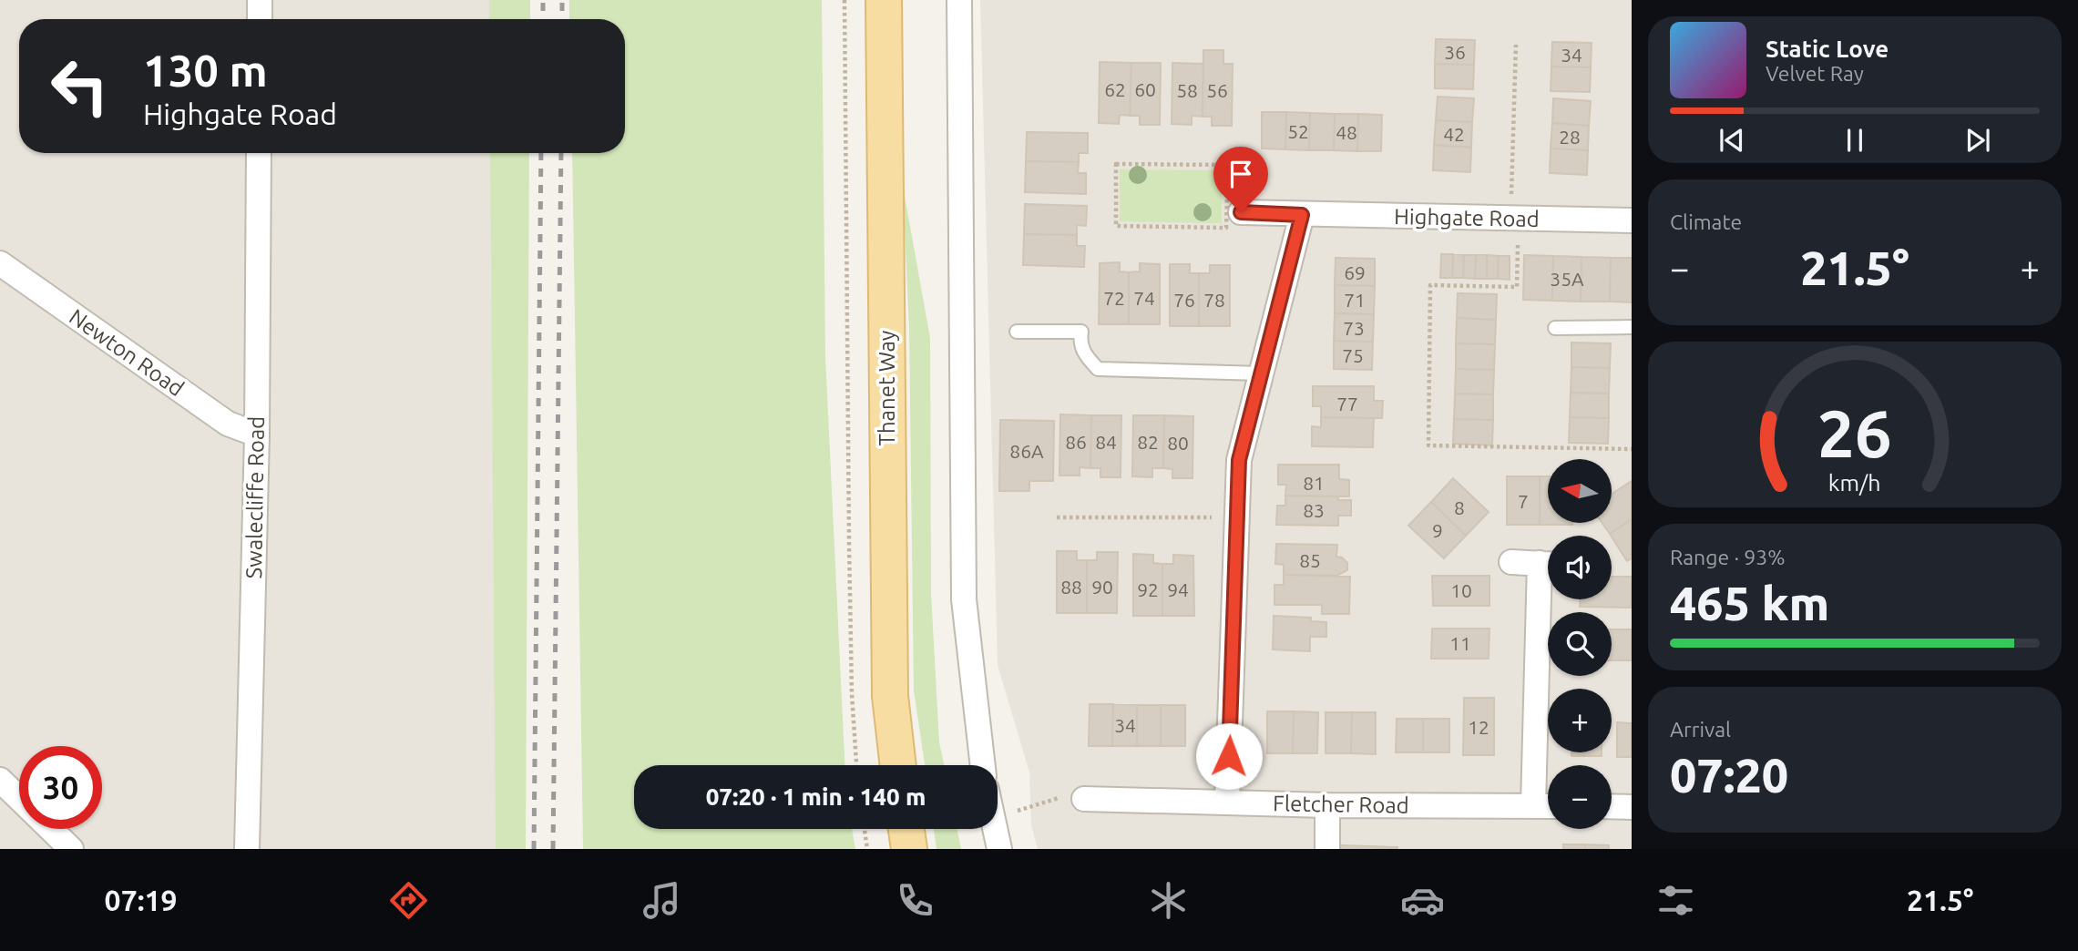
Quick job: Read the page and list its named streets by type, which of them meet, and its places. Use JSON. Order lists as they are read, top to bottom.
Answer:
{
  "streets": {
    "main road": ["Thanet Way"],
    "street": [
      "Highgate Road",
      "Newton Road",
      "Swalecliffe Road",
      "Fletcher Road"
    ]
  },
  "crossings": [
    ["Newton Road", "Swalecliffe Road"]
  ],
  "house_numbers": [
    "36",
    "34",
    "62",
    "60",
    "58",
    "56",
    "52",
    "48",
    "42",
    "28",
    "69",
    "35A",
    "72",
    "74",
    "76",
    "78",
    "71",
    "73",
    "75",
    "77",
    "86",
    "84",
    "82",
    "80",
    "86A",
    "81",
    "7",
    "8",
    "83",
    "9",
    "85",
    "88",
    "90",
    "92",
    "94",
    "10",
    "11",
    "34",
    "12"
  ],
  "north": "left",
  "page": {
    "turn": ["130 m", "Highgate Road"],
    "song": ["Static Love", "Velvet Ray"],
    "tile": [
      "Climate",
      ["Range · 93%", "465 km"],
      ["Arrival", "07:20"]
    ],
    "heat": ["−", "21.5°", "+"],
    "map_buttons": ["+", "−"],
    "limit": "30",
    "trip": "07:20 · 1 min · 140 m",
    "tabs": ["07:19", "21.5°"],
    "gauge": ["26", "km/h"]
  }
}
